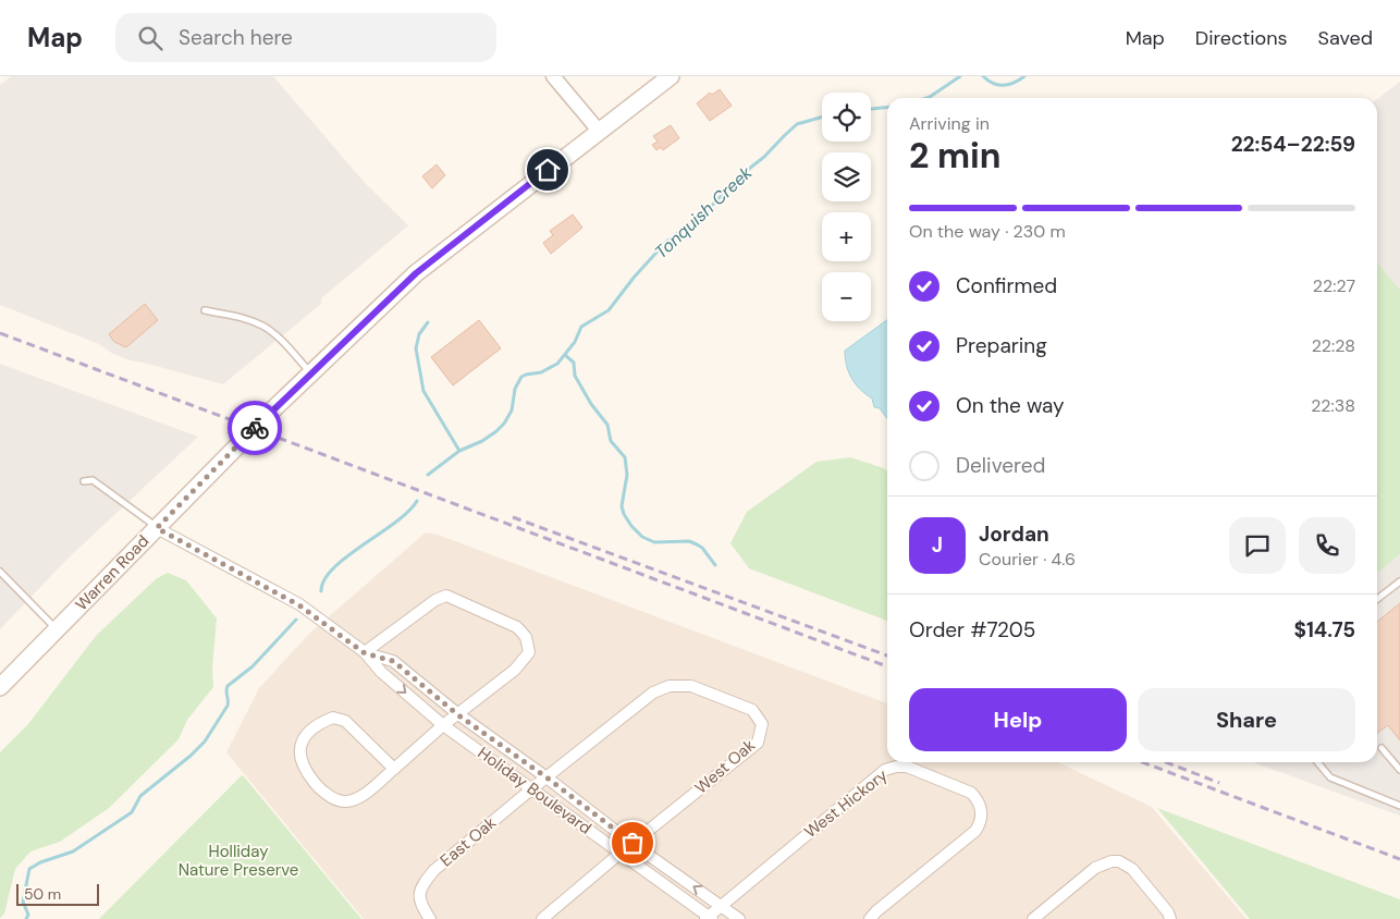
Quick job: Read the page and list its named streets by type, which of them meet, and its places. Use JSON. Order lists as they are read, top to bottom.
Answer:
{
  "streets": {
    "main road": ["Warren Road"],
    "street": [
      "West Oak",
      "Holiday Boulevard",
      "West Hickory",
      "East Oak"
    ]
  },
  "crossings": [
    ["Warren Road", "Holiday Boulevard"],
    ["West Oak", "Holiday Boulevard"],
    ["West Oak", "East Oak"],
    ["Holiday Boulevard", "West Hickory"],
    ["Holiday Boulevard", "East Oak"]
  ],
  "water": ["Tonquish Creek"],
  "parks": ["Holliday Nature Preserve"],
  "scale_bar": "50 m",
  "page": {
    "header": "Map",
    "search": "Search here",
    "nav": ["Map", "Directions", "Saved"],
    "map_buttons": ["+", "−"],
    "heading": ["2 min", "Arriving in", "22:54–22:59"],
    "panel": [
      "Jordan",
      "Courier · 4.6",
      "Order #7205",
      "$14.75"
    ],
    "bar": "On the way · 230 m",
    "list": [
      ["Confirmed", "22:27"],
      ["Preparing", "22:28"],
      ["On the way", "22:38"],
      "Delivered"
    ],
    "round": "J",
    "buttons": ["Help", "Share"],
    "scale": "50 m"
  }
}
